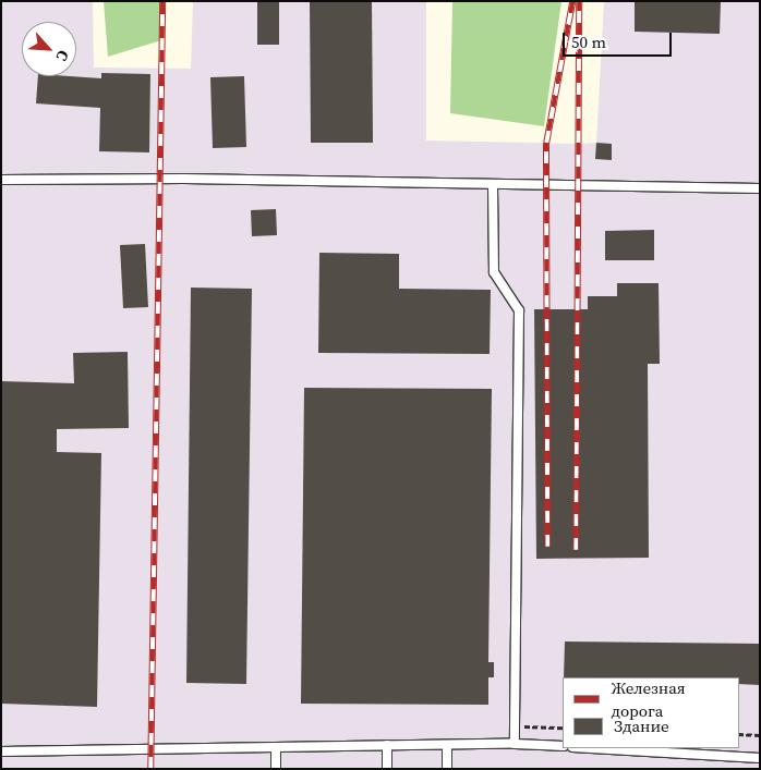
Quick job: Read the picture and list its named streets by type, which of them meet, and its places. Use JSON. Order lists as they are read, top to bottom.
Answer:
{
  "legend": ["Железная дорога", "Здание"],
  "scale_bar": "50 m",
  "north": "bottom right"
}
